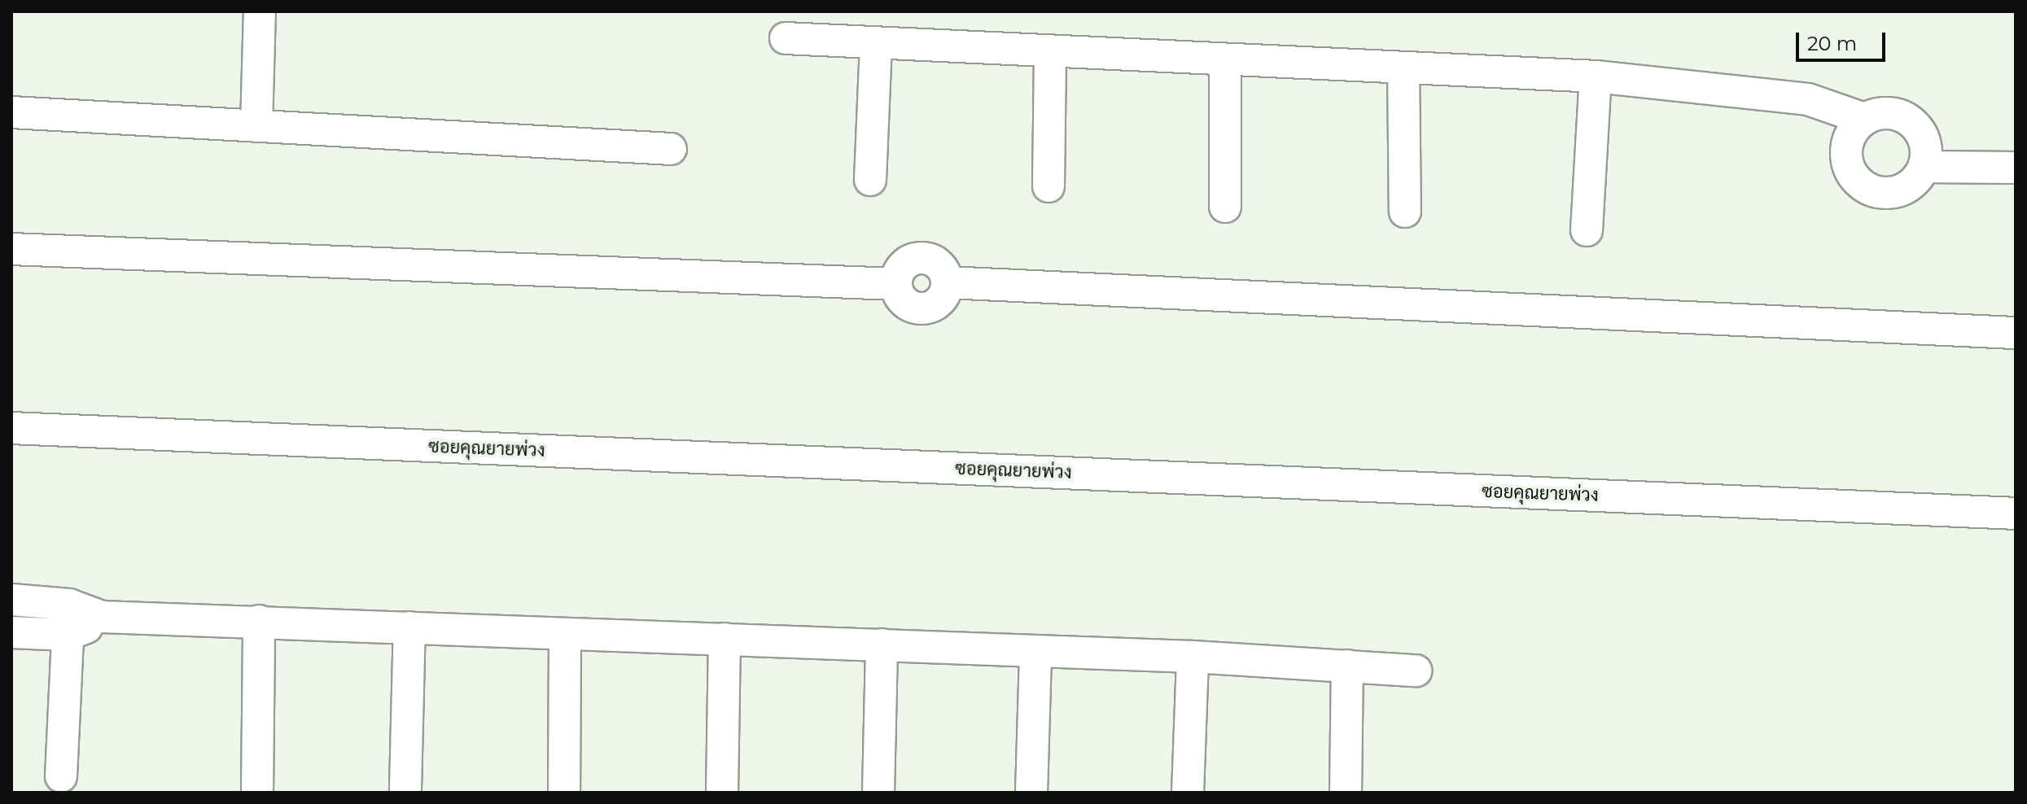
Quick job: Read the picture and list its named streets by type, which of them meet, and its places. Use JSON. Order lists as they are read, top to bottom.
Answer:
{
  "streets": {
    "street": ["ซอยคุณยายพ่วง"]
  },
  "scale_bar": "20 m"
}
